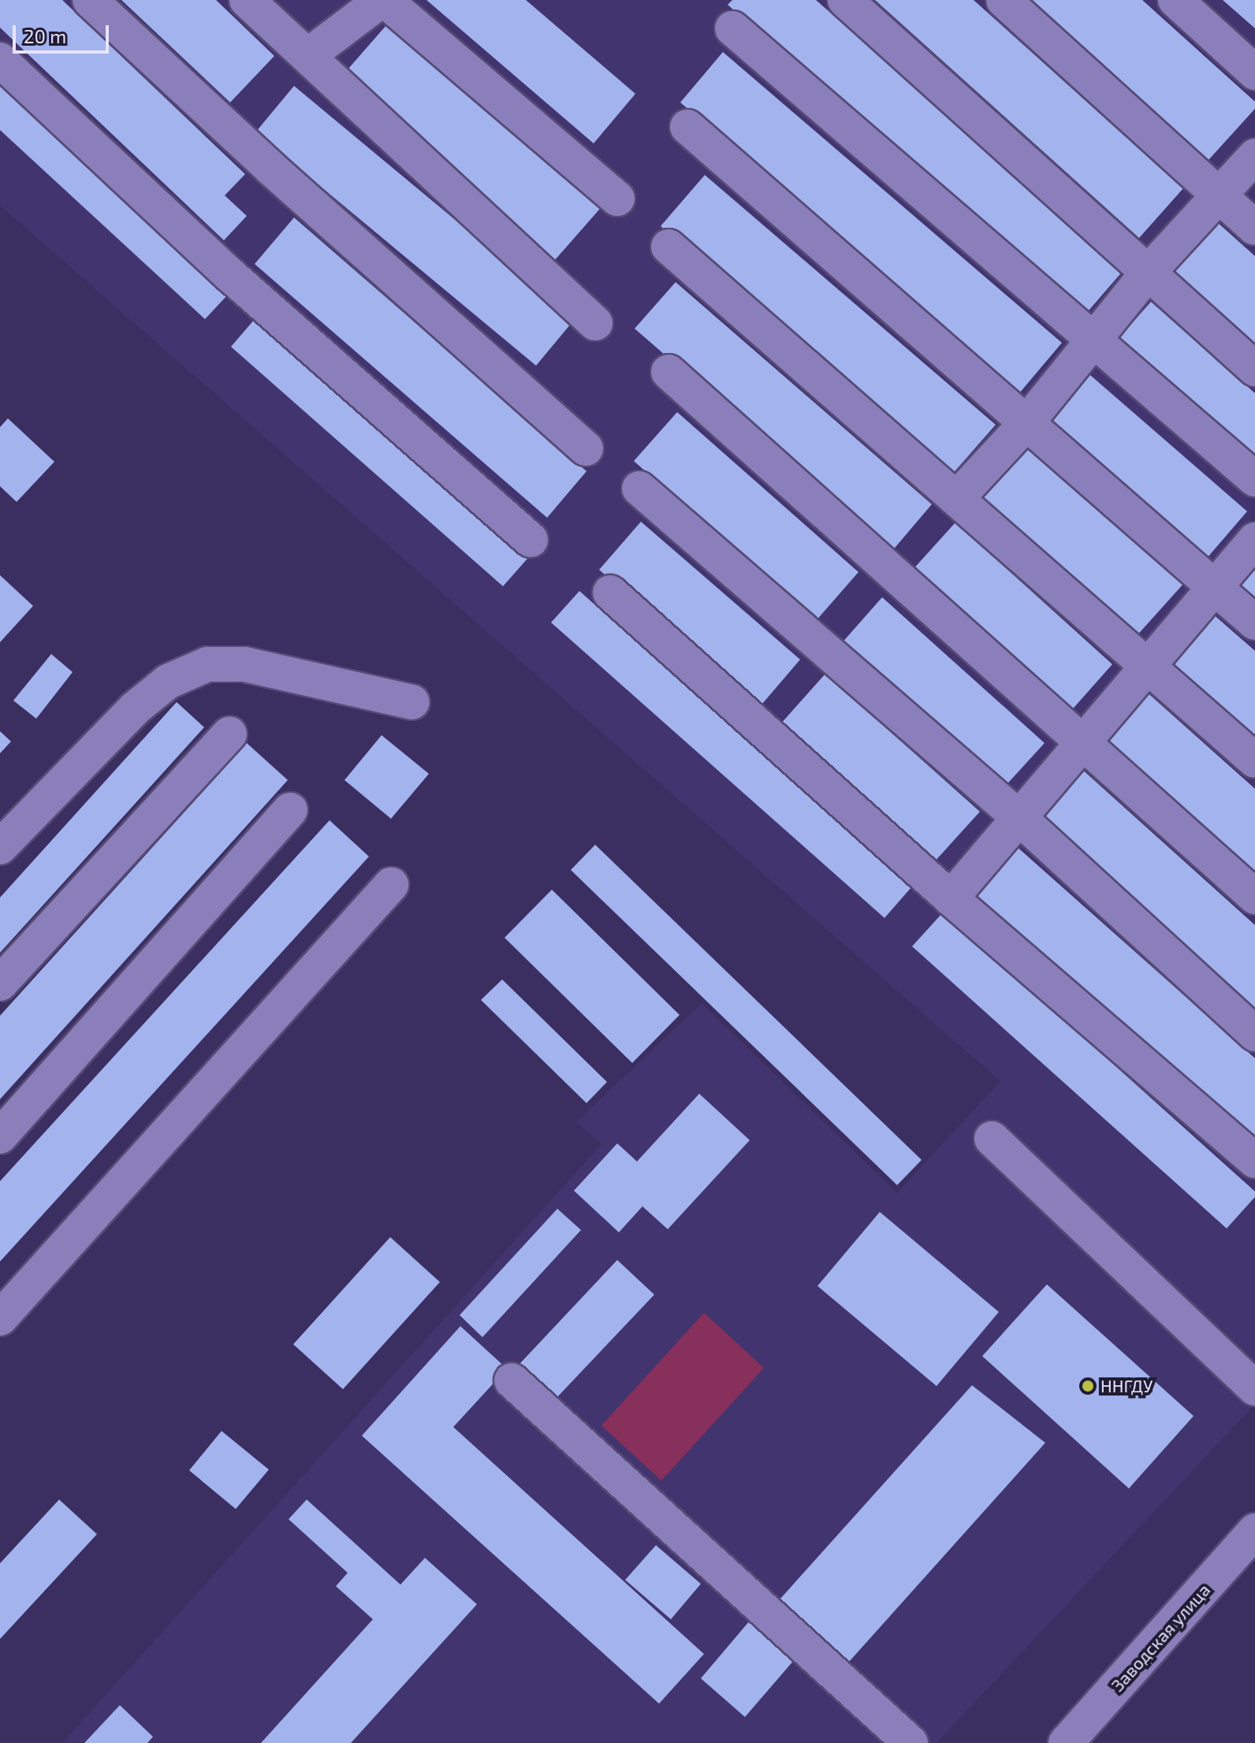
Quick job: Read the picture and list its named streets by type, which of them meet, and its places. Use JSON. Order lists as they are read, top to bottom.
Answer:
{
  "streets": {
    "street": ["Заводская улица"]
  },
  "places": ["ННГДУ"],
  "scale_bar": "20 m"
}
